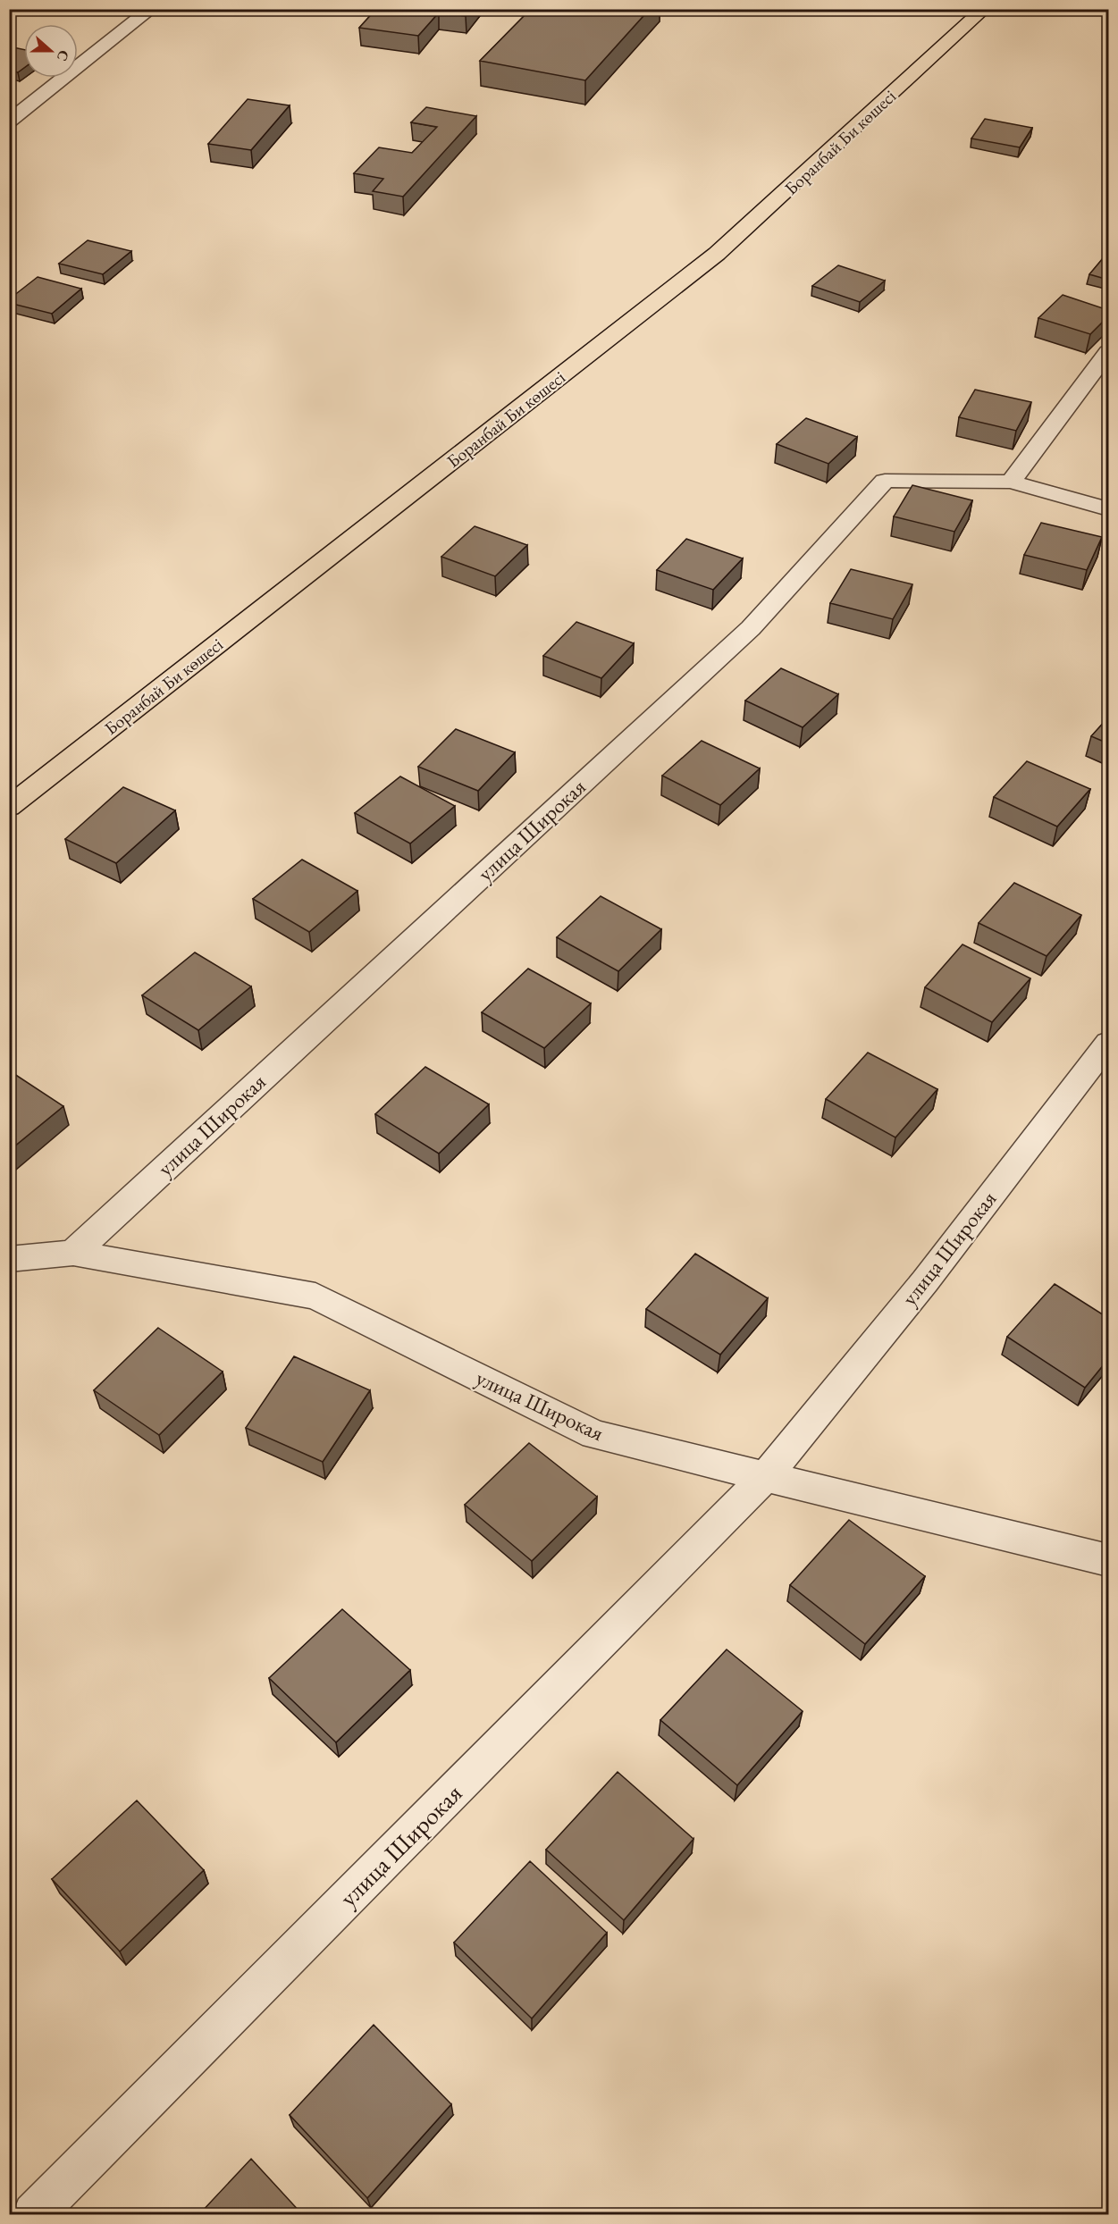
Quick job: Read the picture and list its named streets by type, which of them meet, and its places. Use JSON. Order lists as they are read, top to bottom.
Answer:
{
  "streets": {
    "main road": ["Боранбай Би көшесі"],
    "street": ["улица Широкая"]
  },
  "north": "right"
}
